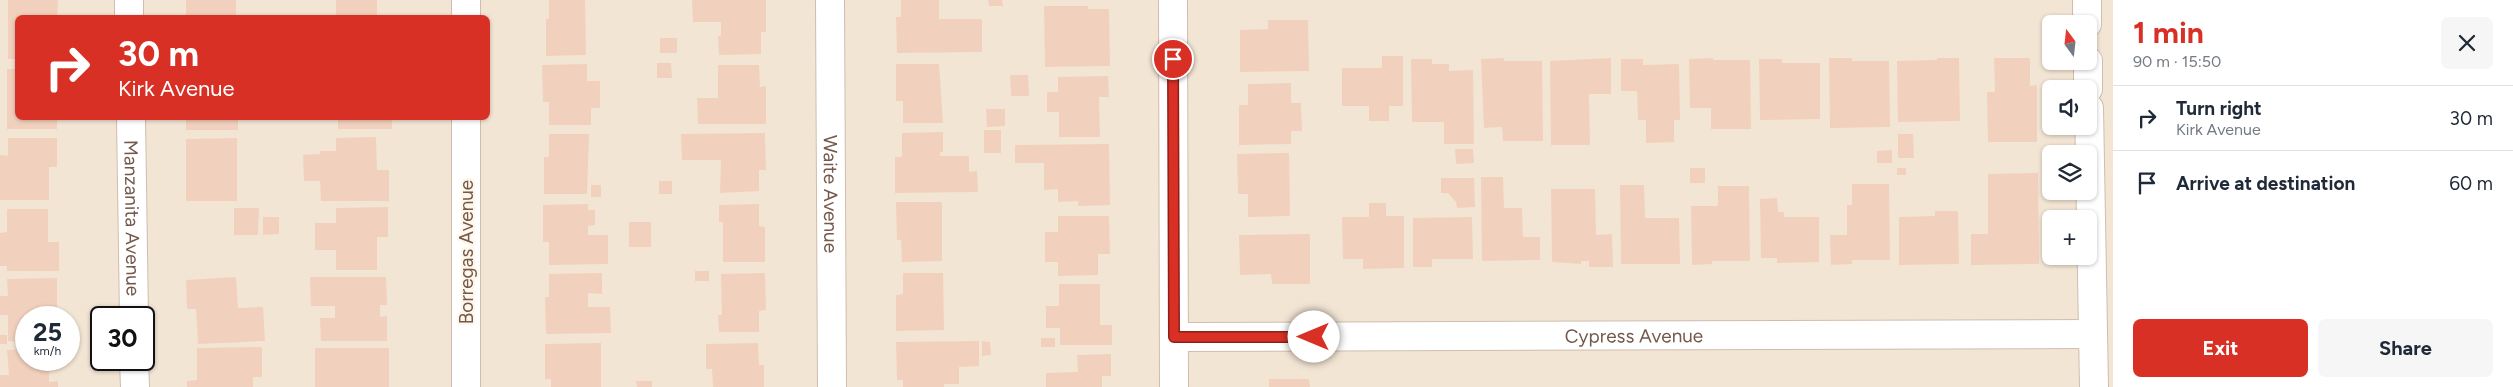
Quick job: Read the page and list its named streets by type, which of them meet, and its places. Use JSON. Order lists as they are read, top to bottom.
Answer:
{
  "streets": {
    "street": [
      "Waite Avenue",
      "Manzanita Avenue",
      "Borregas Avenue",
      "Cypress Avenue"
    ]
  },
  "north": "top",
  "page": {
    "heading": ["1 min", "90 m · 15:50"],
    "map_buttons": "+",
    "turn": ["30 m", "Kirk Avenue"],
    "list": [
      {
        "name": "Turn right",
        "note": "Kirk Avenue",
        "value": "30 m"
      },
      {
        "name": "Arrive at destination",
        "value": "60 m"
      }
    ],
    "speed": "25 km/h",
    "limit": "30",
    "buttons": ["Exit", "Share"]
  }
}
